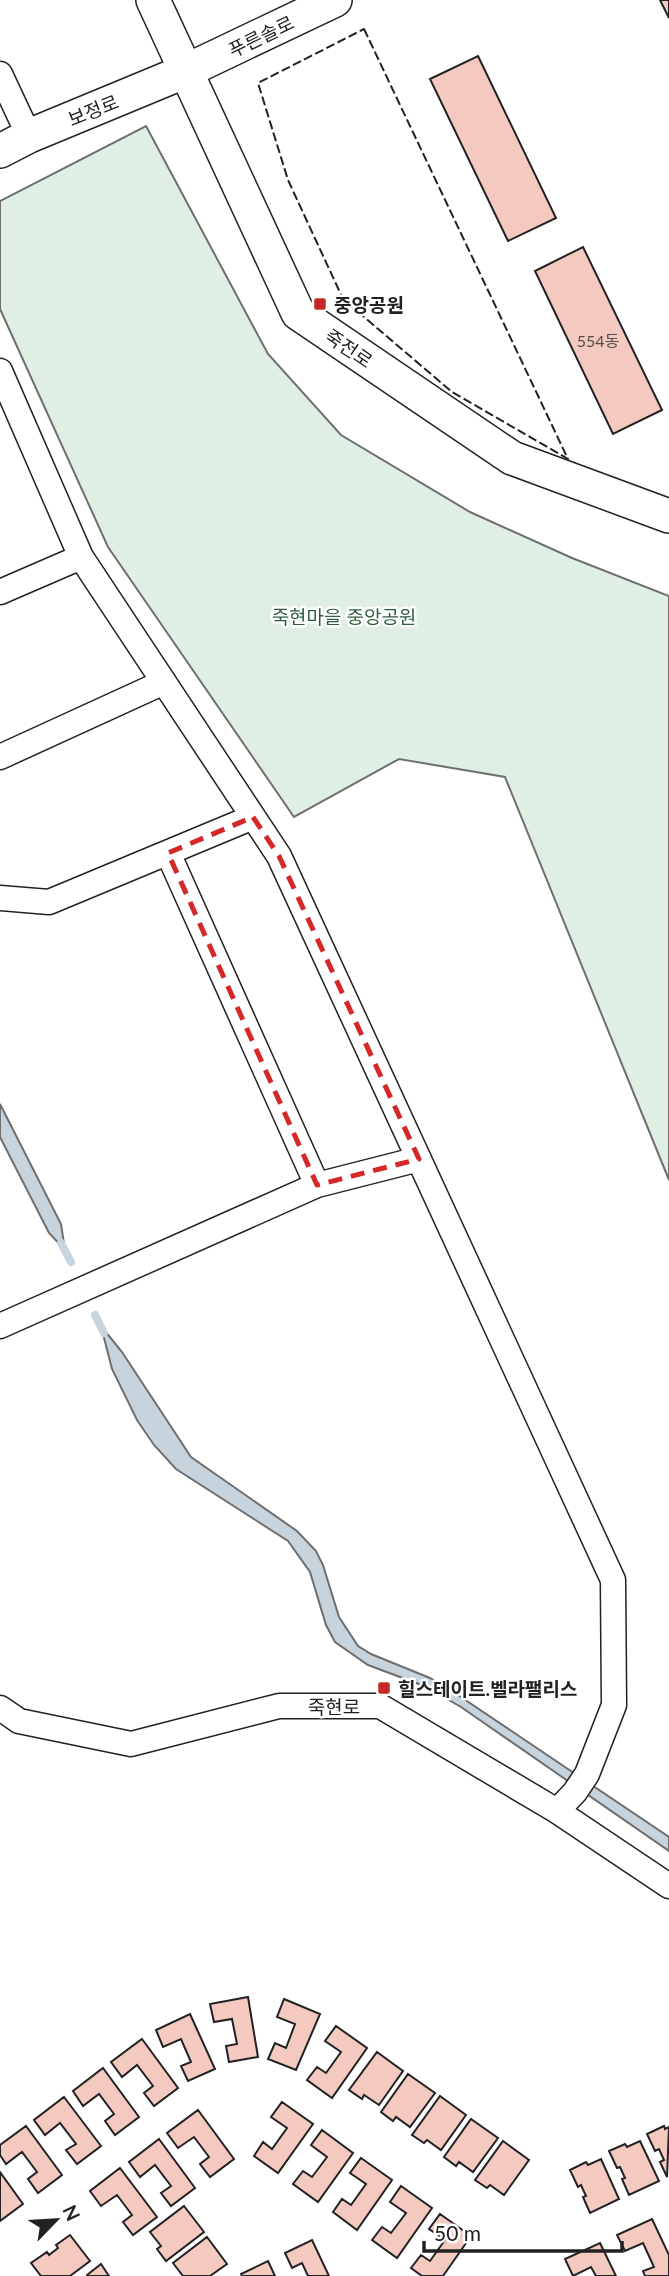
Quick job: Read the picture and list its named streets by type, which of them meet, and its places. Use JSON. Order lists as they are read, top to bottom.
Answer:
{
  "streets": {
    "street": [
      "푸른솔로",
      "보정로",
      "죽전로",
      "죽현로"
    ]
  },
  "crossings": [
    ["푸른솔로", "보정로"],
    ["푸른솔로", "죽전로"],
    ["보정로", "죽전로"]
  ],
  "parks": ["죽현마을 중앙공원"],
  "places": {
    "transit": ["중앙공원", "힐스테이트.벨라팰리스"]
  },
  "house_numbers": ["554동"],
  "scale_bar": "50 m",
  "north": "top right"
}
